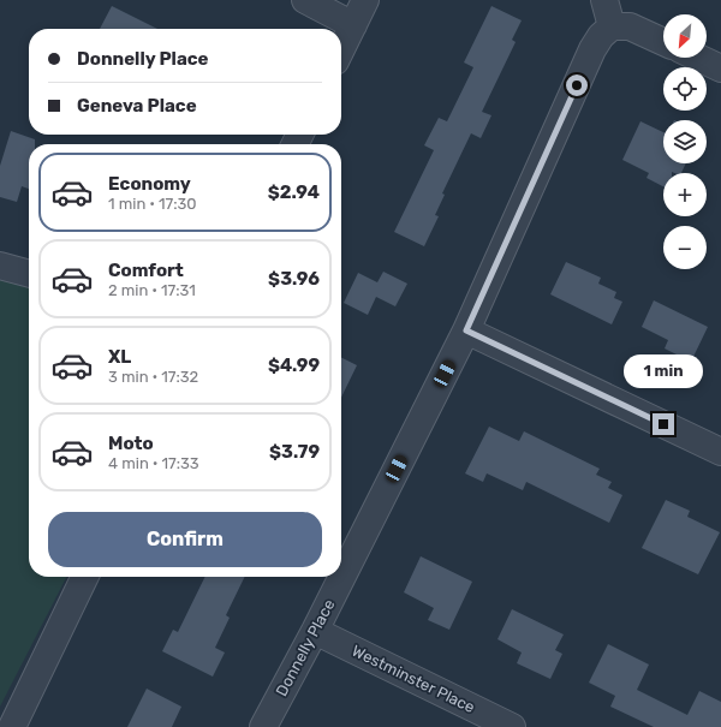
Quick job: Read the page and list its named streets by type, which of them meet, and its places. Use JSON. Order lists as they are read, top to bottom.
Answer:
{
  "streets": {
    "street": ["Donnelly Place", "Westminster Place"]
  },
  "crossings": [
    ["Donnelly Place", "Westminster Place"]
  ],
  "north": "bottom left",
  "page": {
    "map_buttons": ["+", "−"],
    "banner": ["Donnelly Place", "Geneva Place"],
    "list": [
      {
        "name": "Economy",
        "note": "1 min · 17:30",
        "value": "$2.94"
      },
      {
        "name": "Comfort",
        "note": "2 min · 17:31",
        "value": "$3.96"
      },
      {
        "name": "XL",
        "note": "3 min · 17:32",
        "value": "$4.99"
      },
      {
        "name": "Moto",
        "note": "4 min · 17:33",
        "value": "$3.79"
      }
    ],
    "bubble": "1 min",
    "buttons": "Confirm"
  }
}
